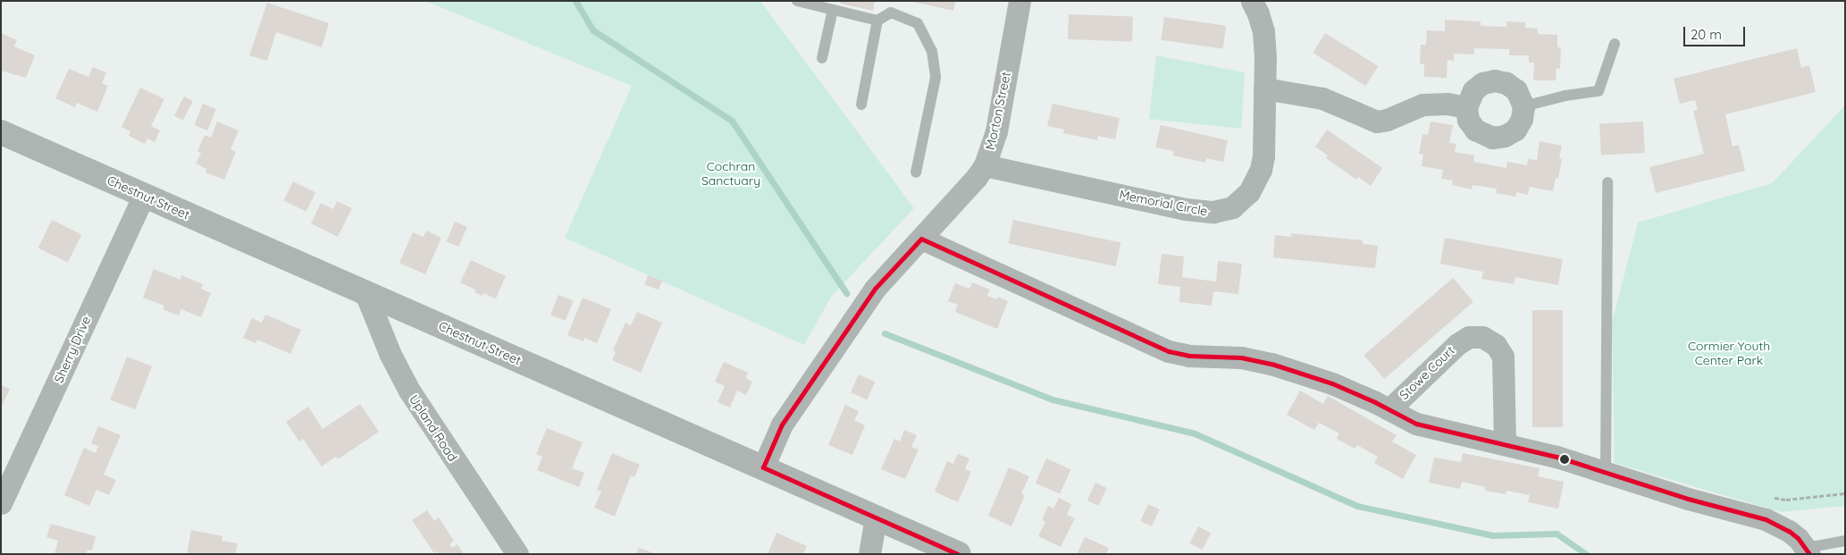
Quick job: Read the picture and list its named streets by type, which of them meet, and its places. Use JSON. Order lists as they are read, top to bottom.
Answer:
{
  "streets": {
    "street": [
      "Morton Street",
      "Chestnut Street",
      "Memorial Circle",
      "Sherry Drive",
      "Stowe Court",
      "Upland Road"
    ]
  },
  "crossings": [
    ["Morton Street", "Chestnut Street"],
    ["Morton Street", "Memorial Circle"],
    ["Chestnut Street", "Sherry Drive"],
    ["Chestnut Street", "Upland Road"]
  ],
  "parks": ["Cochran Sanctuary", "Cormier Youth Center Park"],
  "scale_bar": "20 m"
}
